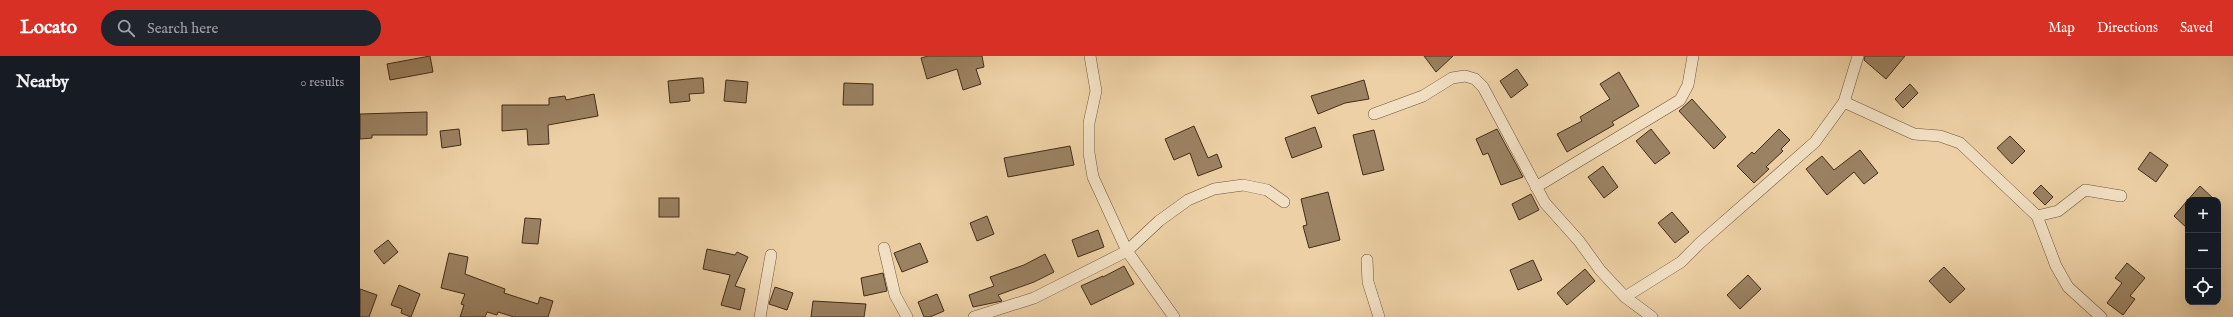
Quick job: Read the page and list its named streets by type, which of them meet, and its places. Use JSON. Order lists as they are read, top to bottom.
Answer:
{
  "page": {
    "header": "Locato",
    "search": "Search here",
    "nav": ["Map", "Directions", "Saved"],
    "heading": ["Nearby", "0 results"],
    "map_buttons": ["+", "−"]
  }
}
